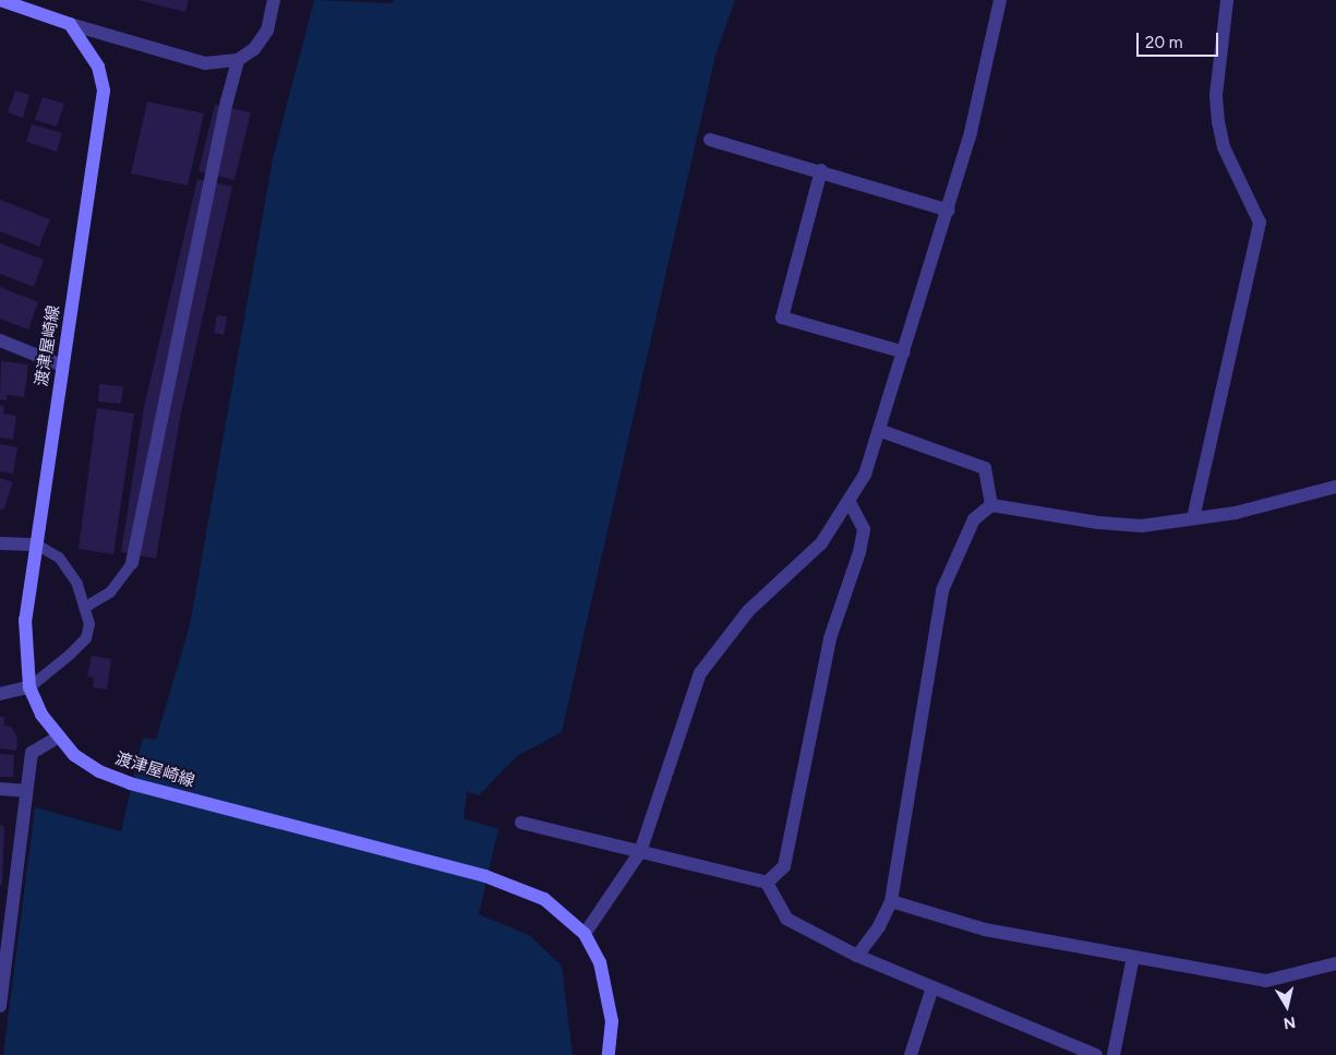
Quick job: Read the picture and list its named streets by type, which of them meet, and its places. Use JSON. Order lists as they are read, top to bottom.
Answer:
{
  "streets": {
    "main road": ["渡津屋崎線"]
  },
  "scale_bar": "20 m",
  "north": "bottom"
}
